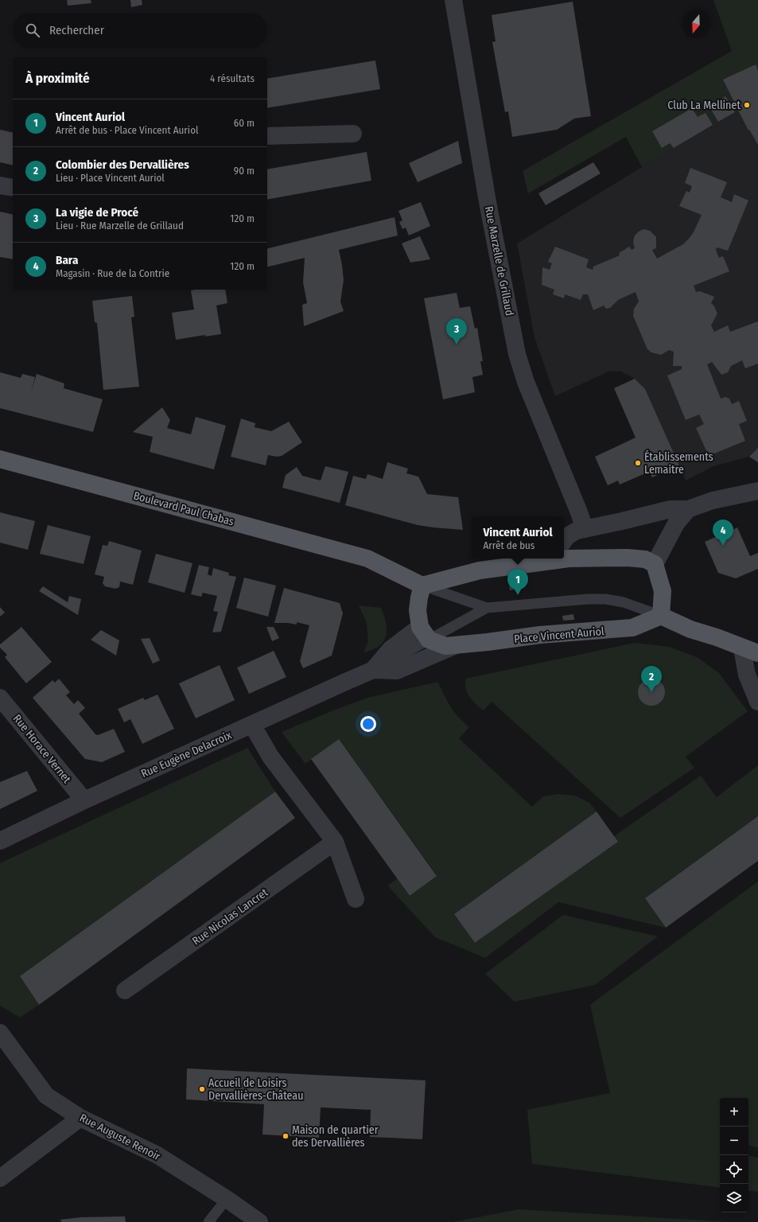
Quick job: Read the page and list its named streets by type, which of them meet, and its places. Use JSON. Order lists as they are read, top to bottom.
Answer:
{
  "streets": {
    "main road": ["Boulevard Paul Chabas", "Place Vincent Auriol"],
    "street": [
      "Rue Marzelle de Grillaud",
      "Rue Horace Vernet",
      "Rue Eugène Delacroix",
      "Rue Nicolas Lancret",
      "Rue Auguste Renoir"
    ]
  },
  "crossings": [
    ["Place Vincent Auriol", "Rue Eugène Delacroix"],
    ["Rue Horace Vernet", "Rue Eugène Delacroix"]
  ],
  "places": [
    "Club La Mellinet",
    "Établissements Lemaitre",
    "Accueil de Loisirs Dervallières-Château",
    "Maison de quartier des Dervallières"
  ],
  "north": "bottom",
  "page": {
    "search": "Rechercher",
    "heading": ["À proximité", "4 résultats"],
    "list": [
      {
        "mark": "1",
        "name": "Vincent Auriol",
        "note": "Arrêt de bus · Place Vincent Auriol",
        "value": "60 m"
      },
      {
        "mark": "2",
        "name": "Colombier des Dervallières",
        "note": "Lieu · Place Vincent Auriol",
        "value": "90 m"
      },
      {
        "mark": "3",
        "name": "La vigie de Procé",
        "note": "Lieu · Rue Marzelle de Grillaud",
        "value": "120 m"
      },
      {
        "mark": "4",
        "name": "Bara",
        "note": "Magasin · Rue de la Contrie",
        "value": "120 m"
      }
    ],
    "pins": [
      "3",
      "4",
      "1",
      "2"
    ],
    "popup": ["Vincent Auriol", "Arrêt de bus"],
    "map_buttons": ["+", "−"]
  }
}
